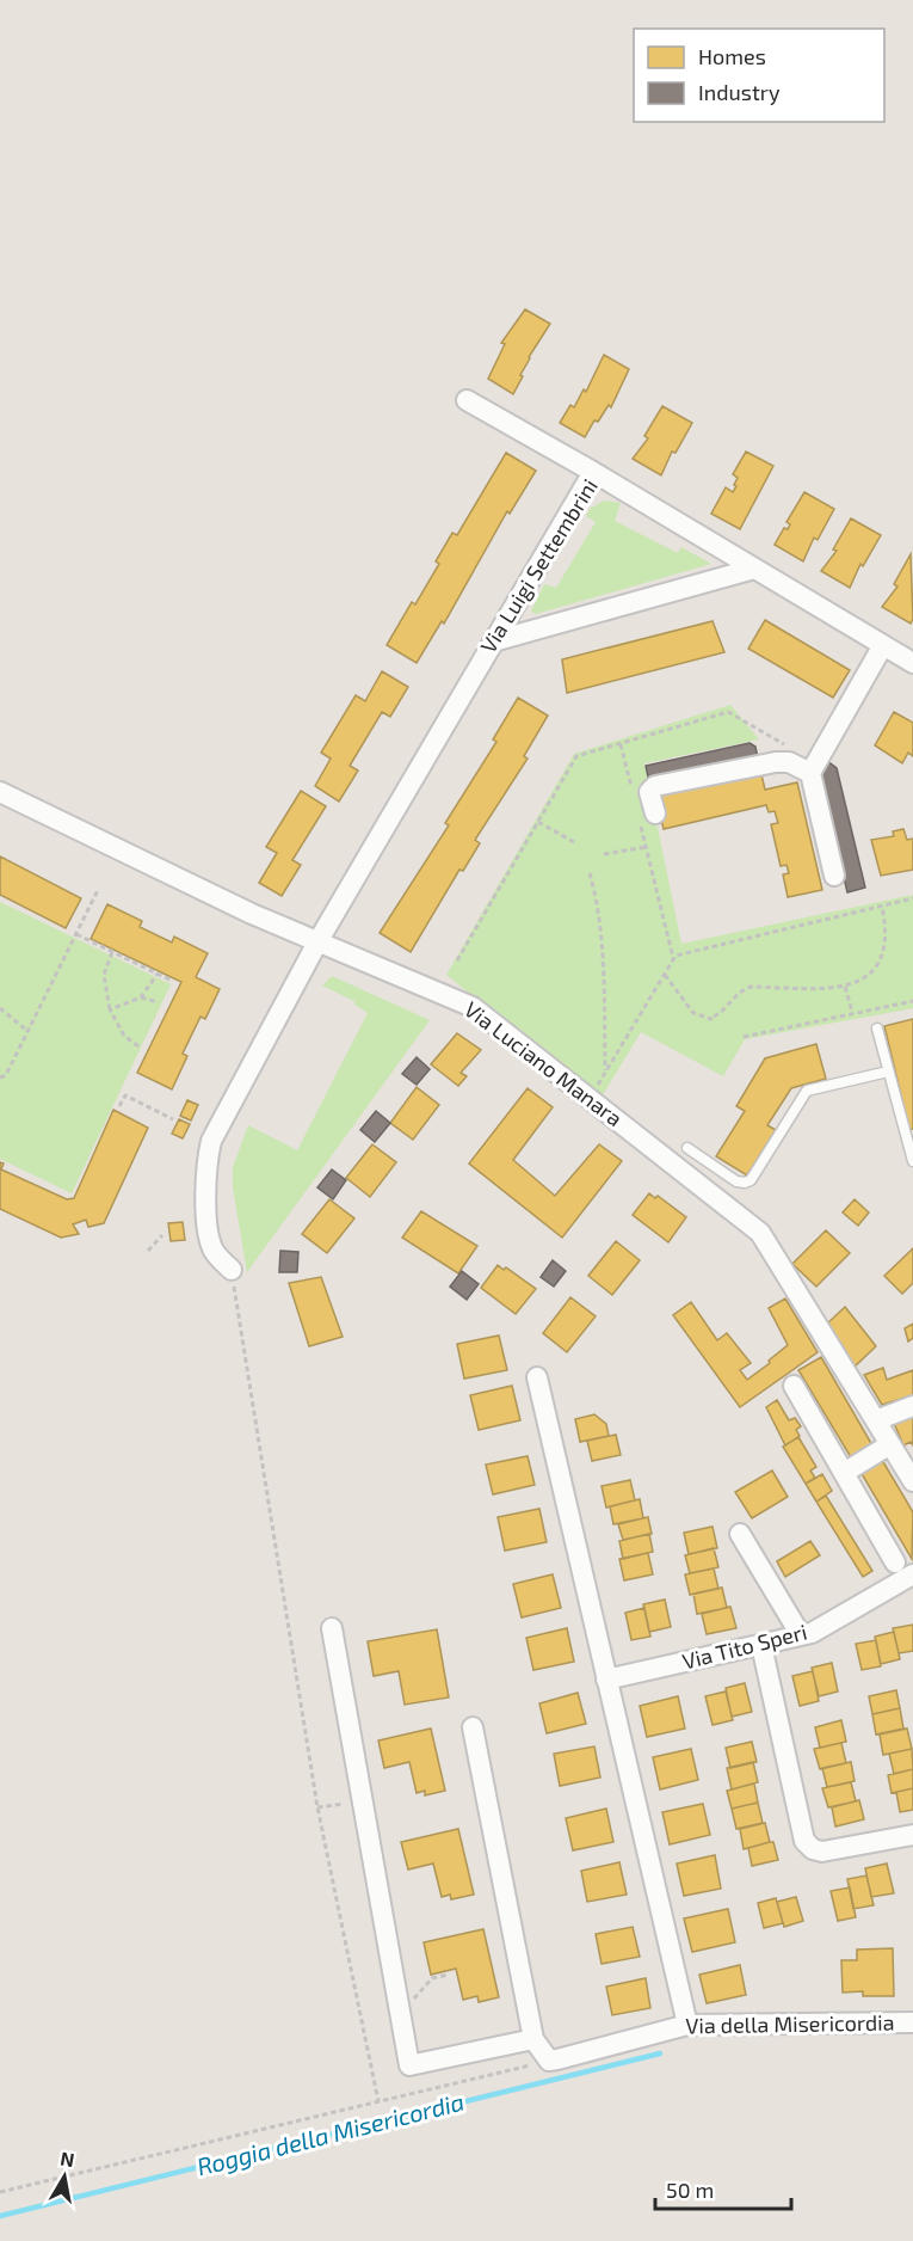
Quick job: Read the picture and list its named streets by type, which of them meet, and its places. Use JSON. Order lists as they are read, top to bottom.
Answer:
{
  "streets": {
    "street": [
      "Via Luigi Settembrini",
      "Via Luciano Manara",
      "Via Tito Speri",
      "Via della Misericordia"
    ]
  },
  "crossings": [
    ["Via Luigi Settembrini", "Via Luciano Manara"]
  ],
  "water": ["Roggia della Misericordia"],
  "legend": ["Homes", "Industry"],
  "scale_bar": "50 m",
  "north": "top"
}
